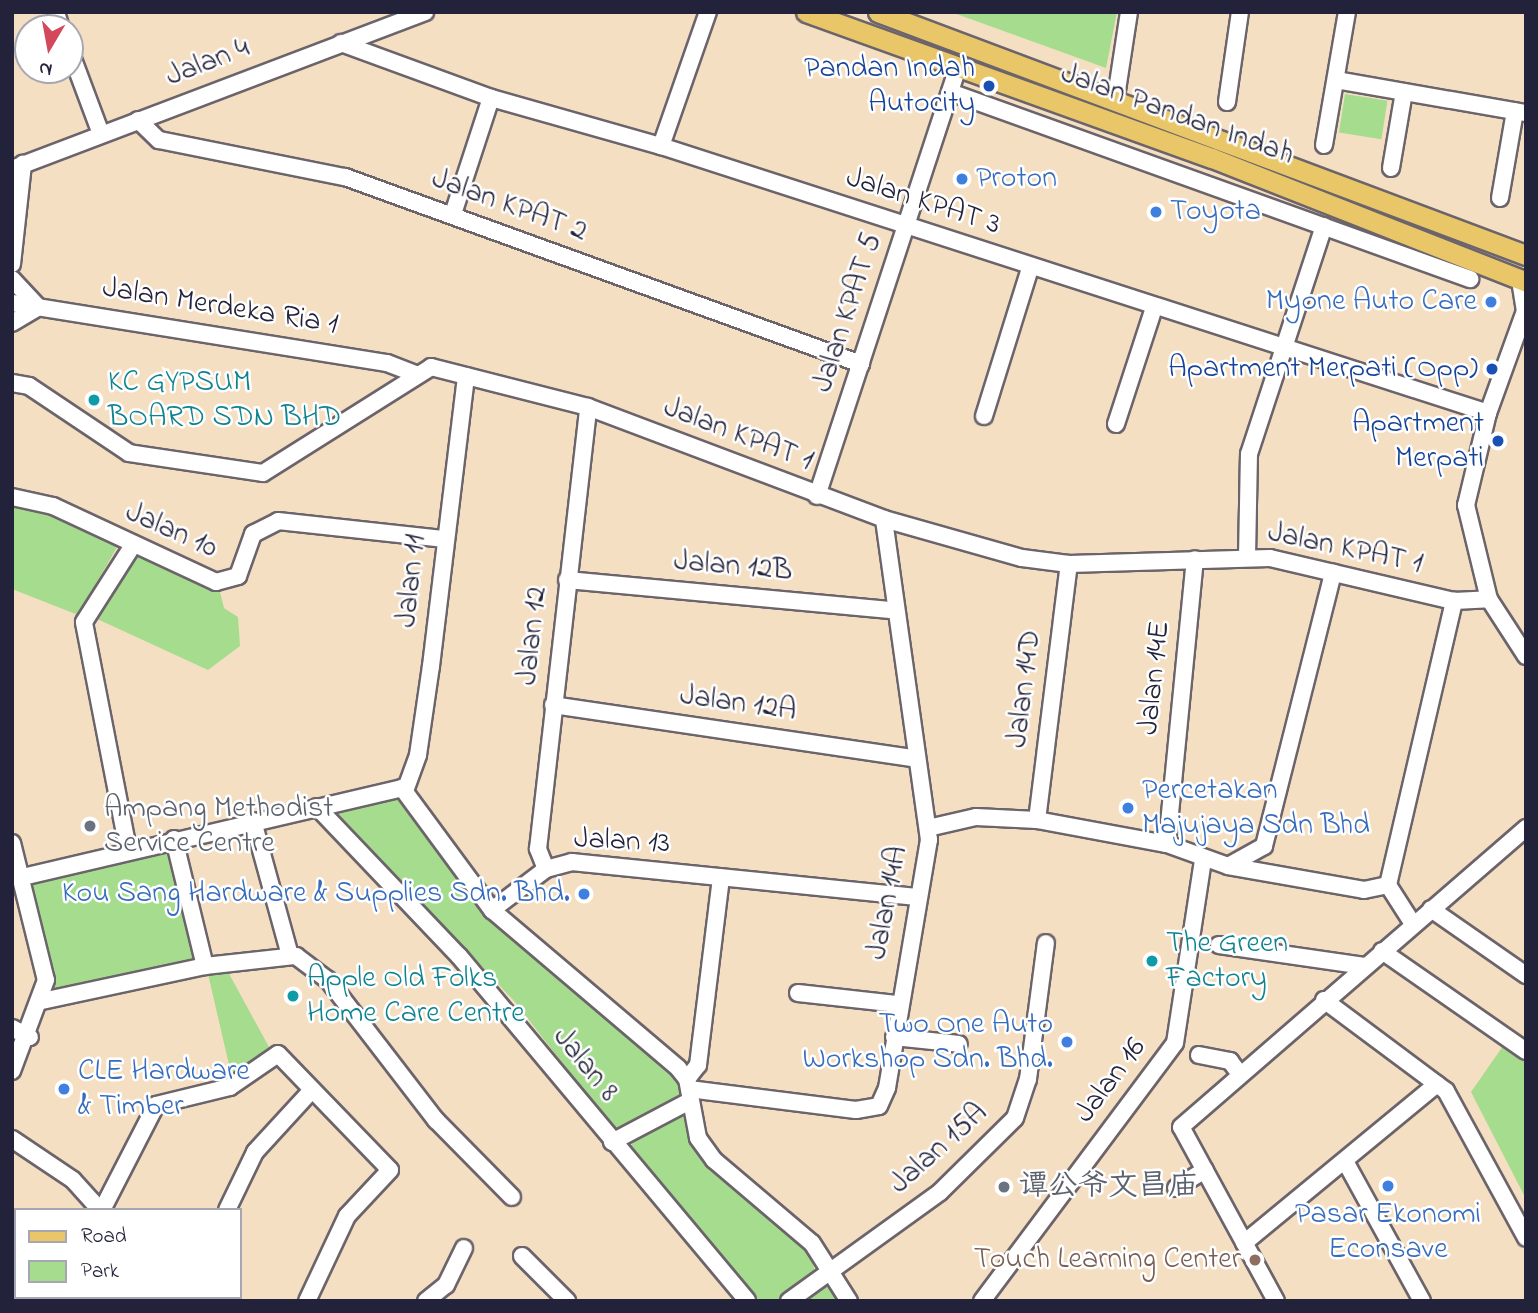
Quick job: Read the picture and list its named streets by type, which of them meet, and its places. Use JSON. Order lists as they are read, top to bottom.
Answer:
{
  "streets": {
    "main road": ["Jalan Pandan Indah"],
    "street": [
      "Jalan 4",
      "Jalan KPAT 3",
      "Jalan KPAT 2",
      "Jalan Merdeka Ria 1",
      "Jalan KPAT 5",
      "Jalan KPAT 1",
      "Jalan 10",
      "Jalan 12B",
      "Jalan 11",
      "Jalan 12",
      "Jalan 14E",
      "Jalan 14D",
      "Jalan 12A",
      "Jalan 13",
      "Jalan 14A",
      "Jalan 8",
      "Jalan 16",
      "Jalan 15A"
    ]
  },
  "crossings": [
    ["Jalan 4", "Jalan KPAT 3"],
    ["Jalan 4", "Jalan KPAT 2"],
    ["Jalan Pandan Indah", "Jalan KPAT 5"],
    ["Jalan KPAT 3", "Jalan KPAT 5"],
    ["Jalan KPAT 2", "Jalan KPAT 5"],
    ["Jalan Merdeka Ria 1", "Jalan KPAT 1"],
    ["Jalan KPAT 5", "Jalan KPAT 1"],
    ["Jalan KPAT 1", "Jalan 11"],
    ["Jalan KPAT 1", "Jalan 12"],
    ["Jalan KPAT 1", "Jalan 14E"],
    ["Jalan KPAT 1", "Jalan 14D"],
    ["Jalan KPAT 1", "Jalan 14A"],
    ["Jalan 10", "Jalan 11"],
    ["Jalan 12B", "Jalan 12"],
    ["Jalan 12B", "Jalan 14A"],
    ["Jalan 12", "Jalan 12A"],
    ["Jalan 12", "Jalan 13"],
    ["Jalan 12A", "Jalan 14A"],
    ["Jalan 13", "Jalan 14A"]
  ],
  "places": [
    "Pandan Indah Autocity",
    "Proton",
    "Toyota",
    "Myone Auto Care",
    "Apartment Merpati (Opp)",
    "KC GYPSUM BOARD SDN BHD",
    "Apartment Merpati",
    "Percetakan Majujaya Sdn Bhd",
    "Ampang Methodist Service Centre",
    "Kou Sang Hardware & Supplies Sdn. Bhd.",
    "The Green Factory",
    "Apple Old Folks Home Care Centre",
    "Two One Auto Workshop Sdn. Bhd.",
    "CLE Hardware & Timber",
    "Pasar Ekonomi Econsave",
    "谭公爷文昌庙",
    "Touch Learning Center"
  ],
  "legend": ["Road", "Park"],
  "north": "bottom"
}
